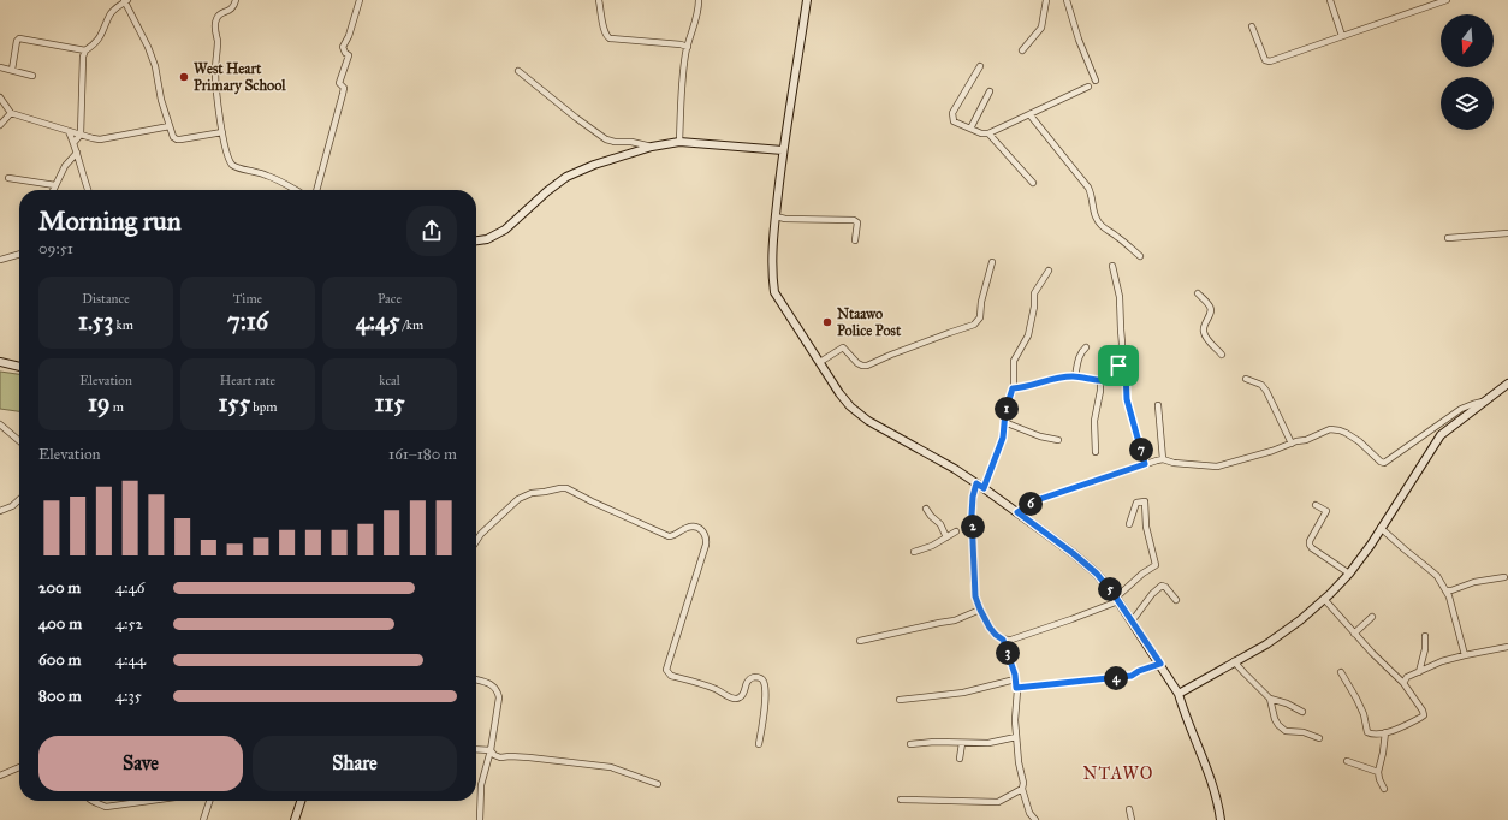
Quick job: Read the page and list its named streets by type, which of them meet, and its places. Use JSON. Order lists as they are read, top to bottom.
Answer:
{
  "districts": ["NTAWO"],
  "places": ["West Heart Primary School", "Ntaawo Police Post"],
  "north": "bottom",
  "page": {
    "heading": ["Morning run", "09:51"],
    "stats": [
      ["Distance", "1.53 km"],
      ["Time", "7:16"],
      ["Pace", "4:45 /km"],
      ["Elevation", "19 m"],
      ["Heart rate", "155 bpm"],
      ["kcal", "115"]
    ],
    "pins": [
      "1",
      "7",
      "6",
      "2",
      "5",
      "3",
      "4"
    ],
    "chart": ["Elevation", "161–180 m"],
    "list": [
      {
        "name": "200 m",
        "note": "4:46"
      },
      {
        "name": "400 m",
        "note": "4:52"
      },
      {
        "name": "600 m",
        "note": "4:44"
      },
      {
        "name": "800 m",
        "note": "4:35"
      }
    ],
    "buttons": ["Save", "Share"]
  }
}
